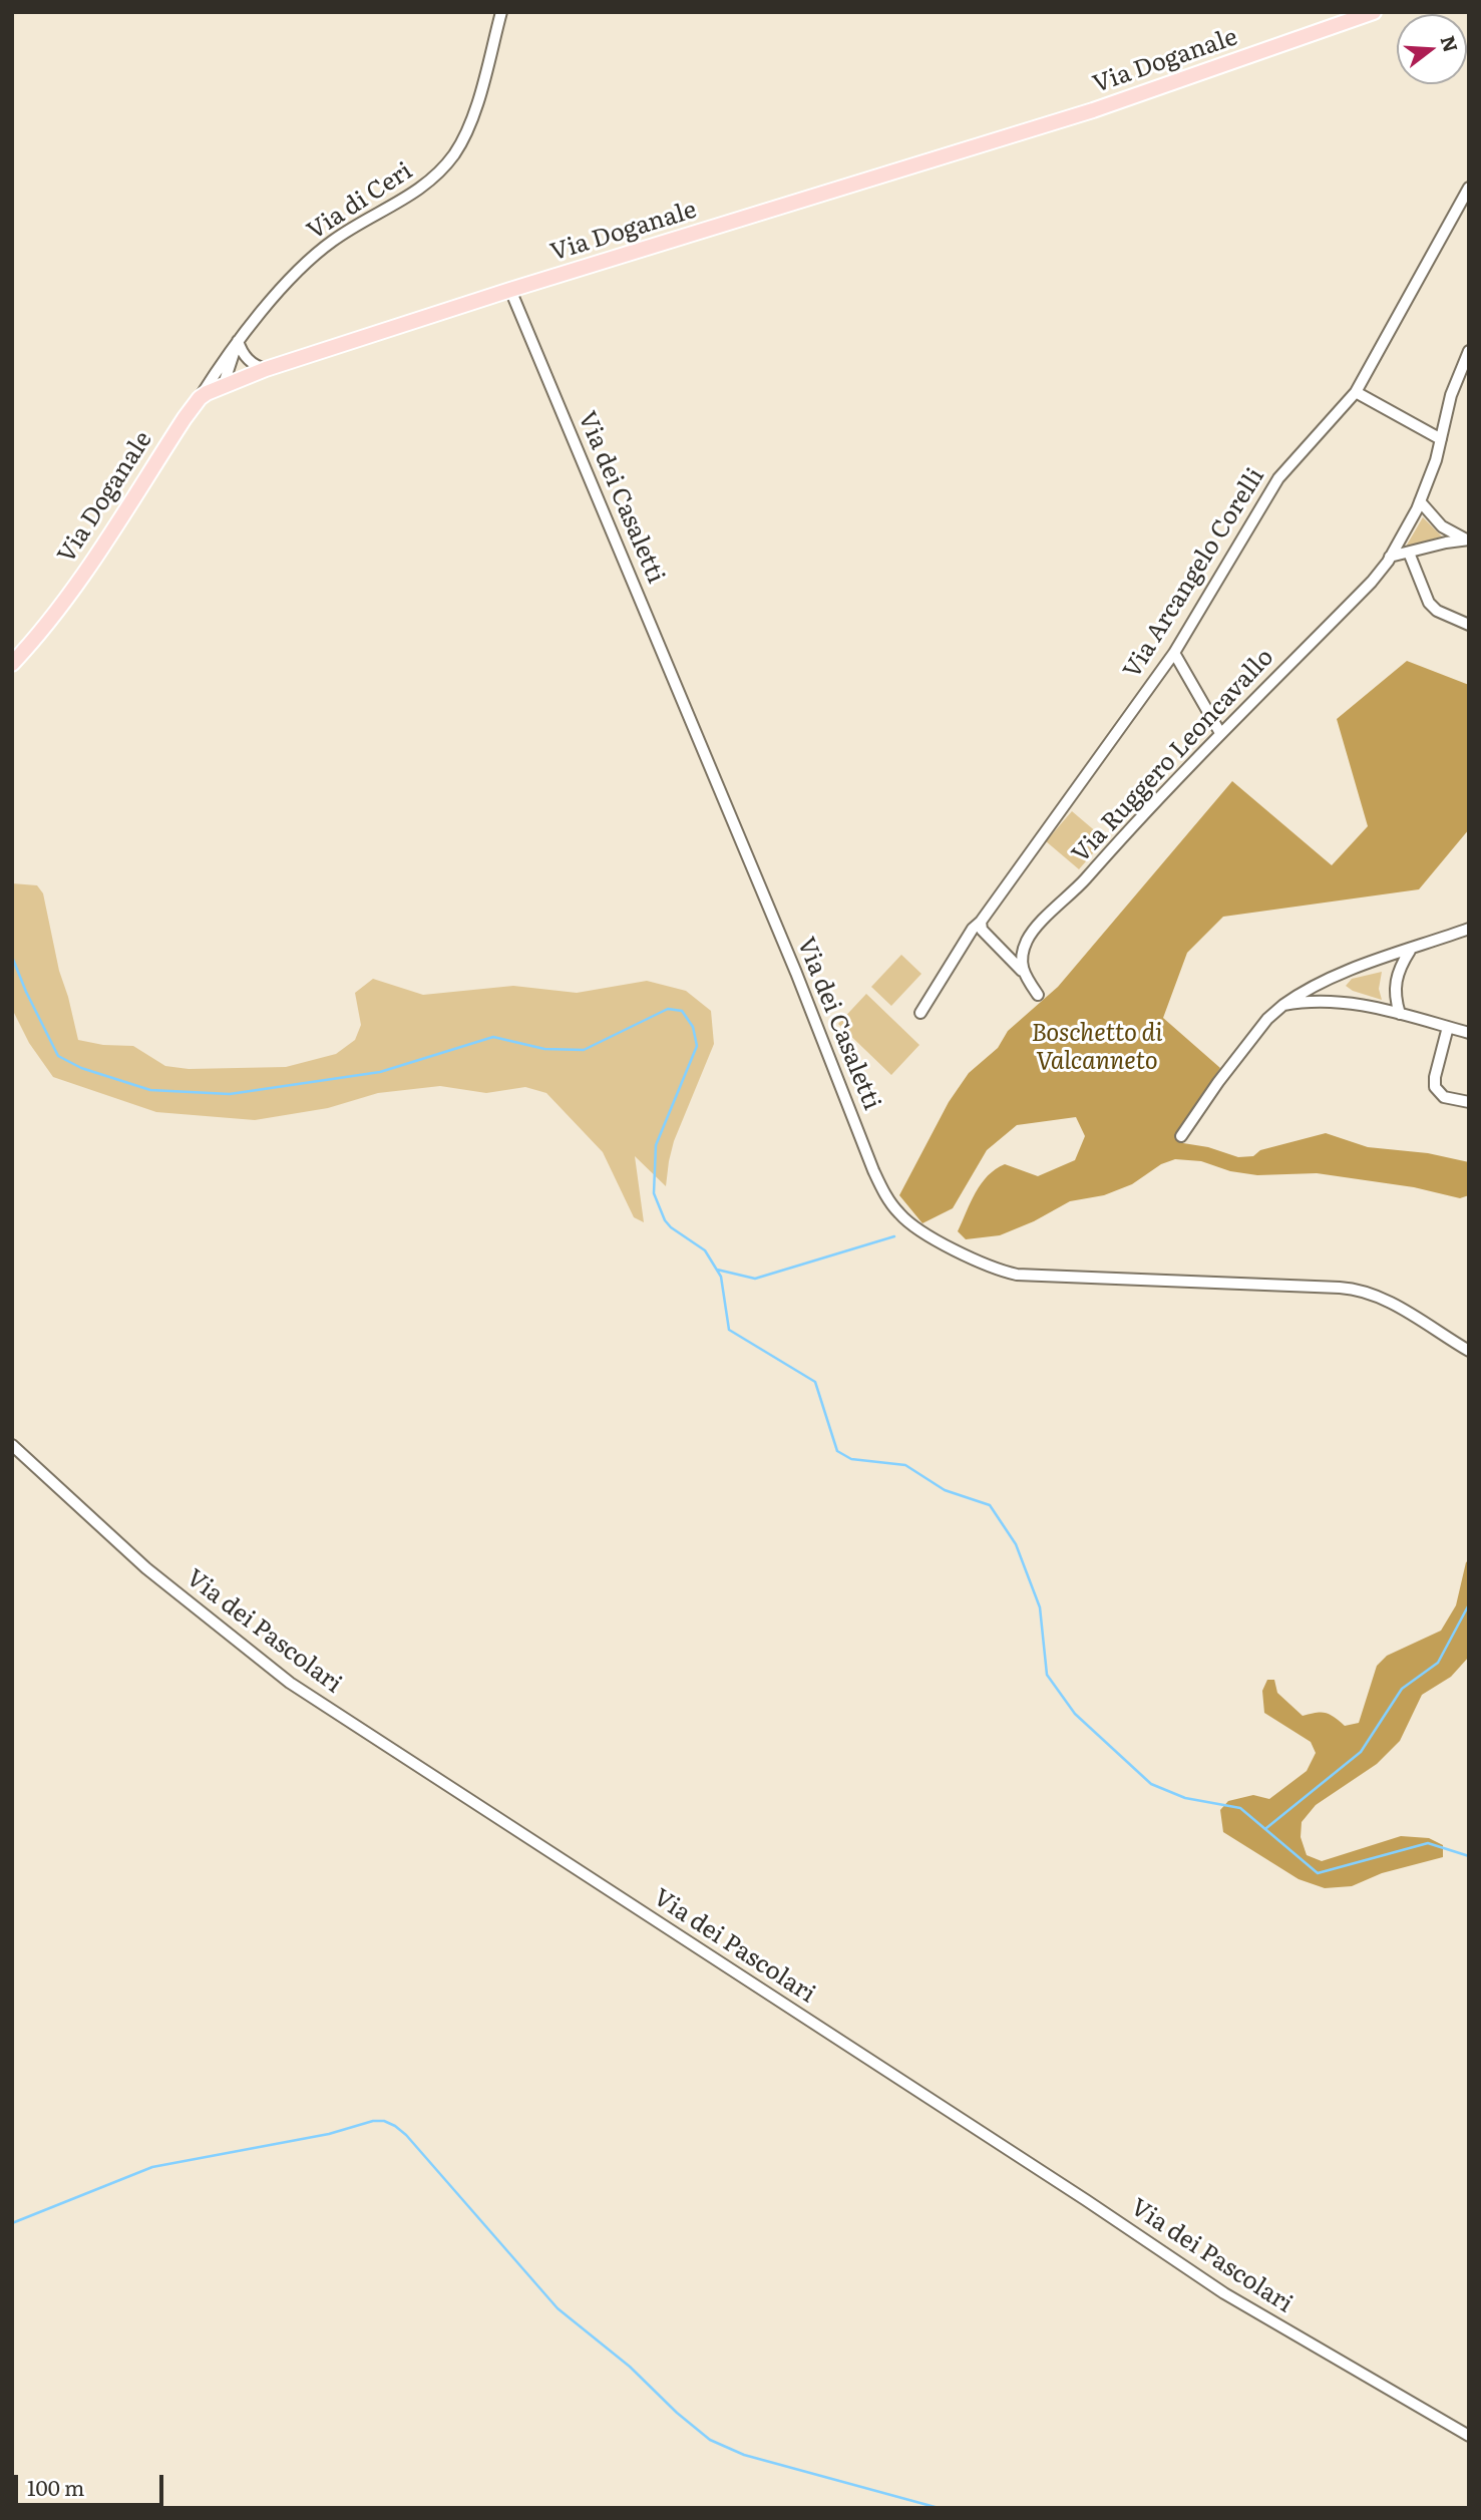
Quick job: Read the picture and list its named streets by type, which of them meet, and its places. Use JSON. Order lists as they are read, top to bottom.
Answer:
{
  "streets": {
    "main road": ["Via Doganale"],
    "street": [
      "Via di Ceri",
      "Via dei Casaletti",
      "Via Arcangelo Corelli",
      "Via Ruggero Leoncavallo",
      "Via dei Pascolari"
    ]
  },
  "crossings": [
    ["Via Doganale", "Via di Ceri"],
    ["Via Doganale", "Via dei Casaletti"]
  ],
  "parks": ["Boschetto di Valcanneto"],
  "scale_bar": "100 m",
  "north": "right"
}
